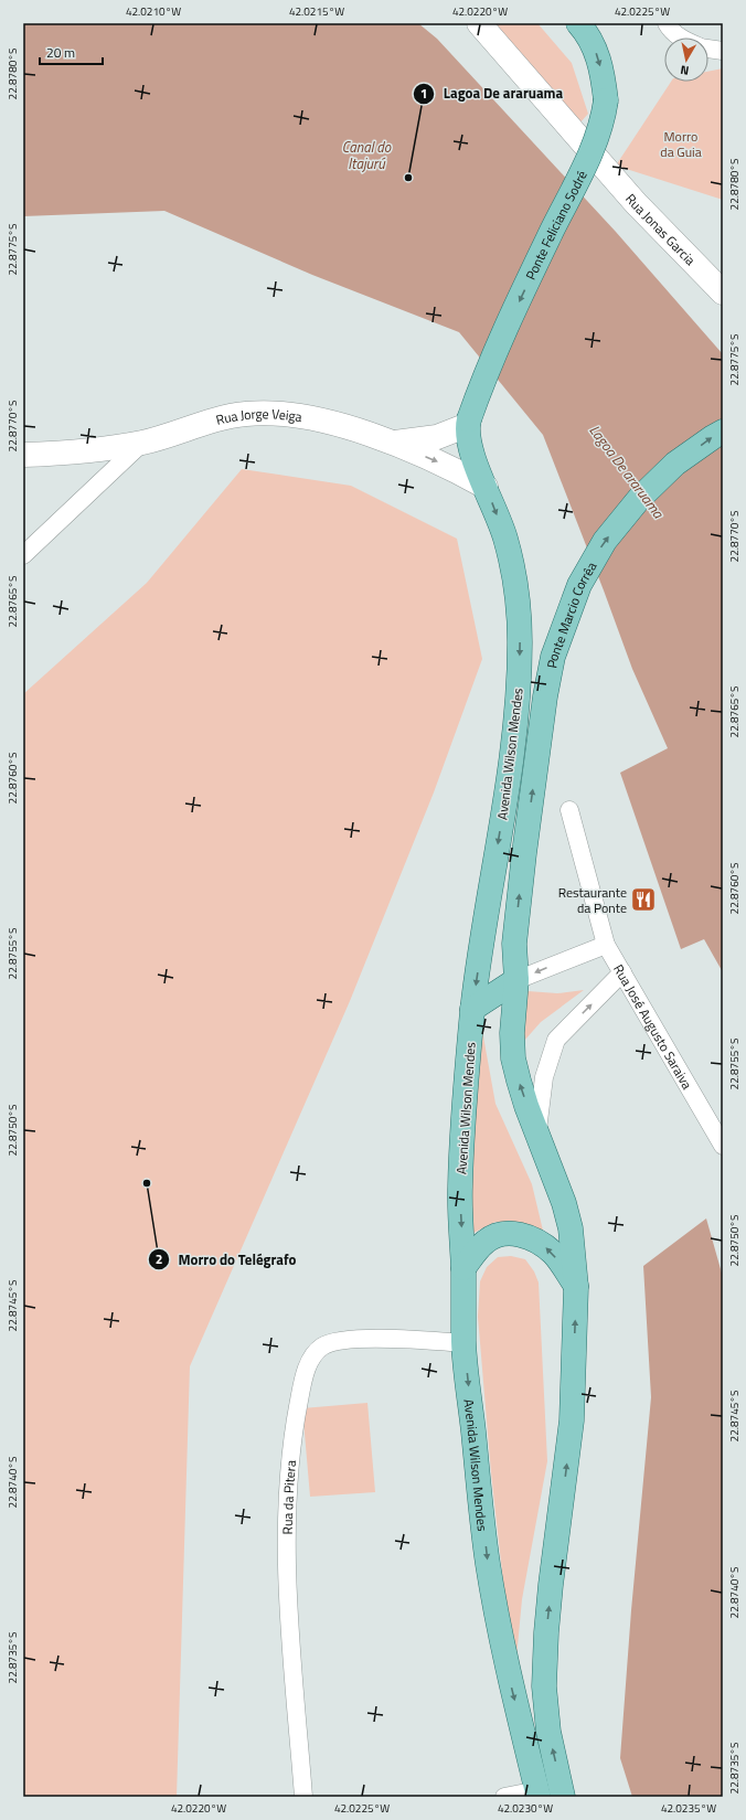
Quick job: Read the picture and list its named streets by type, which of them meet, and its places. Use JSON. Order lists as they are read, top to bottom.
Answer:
{
  "streets": {
    "main road": [
      "Ponte Feliciano Sodré",
      "Rua Jonas Garcia",
      "Rua Jorge Veiga",
      "Ponte Marcio Corrêa",
      "Avenida Wilson Mendes"
    ],
    "street": ["Rua José Augusto Saraiva", "Rua da Pitera"]
  },
  "crossings": [
    ["Ponte Feliciano Sodré", "Avenida Wilson Mendes"],
    ["Rua Jorge Veiga", "Avenida Wilson Mendes"],
    ["Avenida Wilson Mendes", "Rua da Pitera"]
  ],
  "one_way": ["Ponte Feliciano Sodré", "Ponte Marcio Corrêa"],
  "water": ["Canal do Itajurú", "Lagoa De araruama"],
  "parks": ["Morro da Guia"],
  "places": {
    "other": ["Lagoa De araruama", "Morro do Telégrafo"],
    "restaurant": ["Restaurante da Ponte"]
  },
  "scale_bar": "20 m",
  "north": "bottom",
  "coordinates": [
    "42.0210°W",
    "42.0215°W",
    "42.0220°W",
    "42.0225°W",
    "22.8780°S",
    "22.8775°S",
    "22.8770°S",
    "22.8765°S",
    "22.8760°S",
    "22.8755°S",
    "22.8750°S",
    "22.8745°S",
    "22.8740°S",
    "22.8735°S",
    "42.0230°W",
    "42.0235°W"
  ]
}
